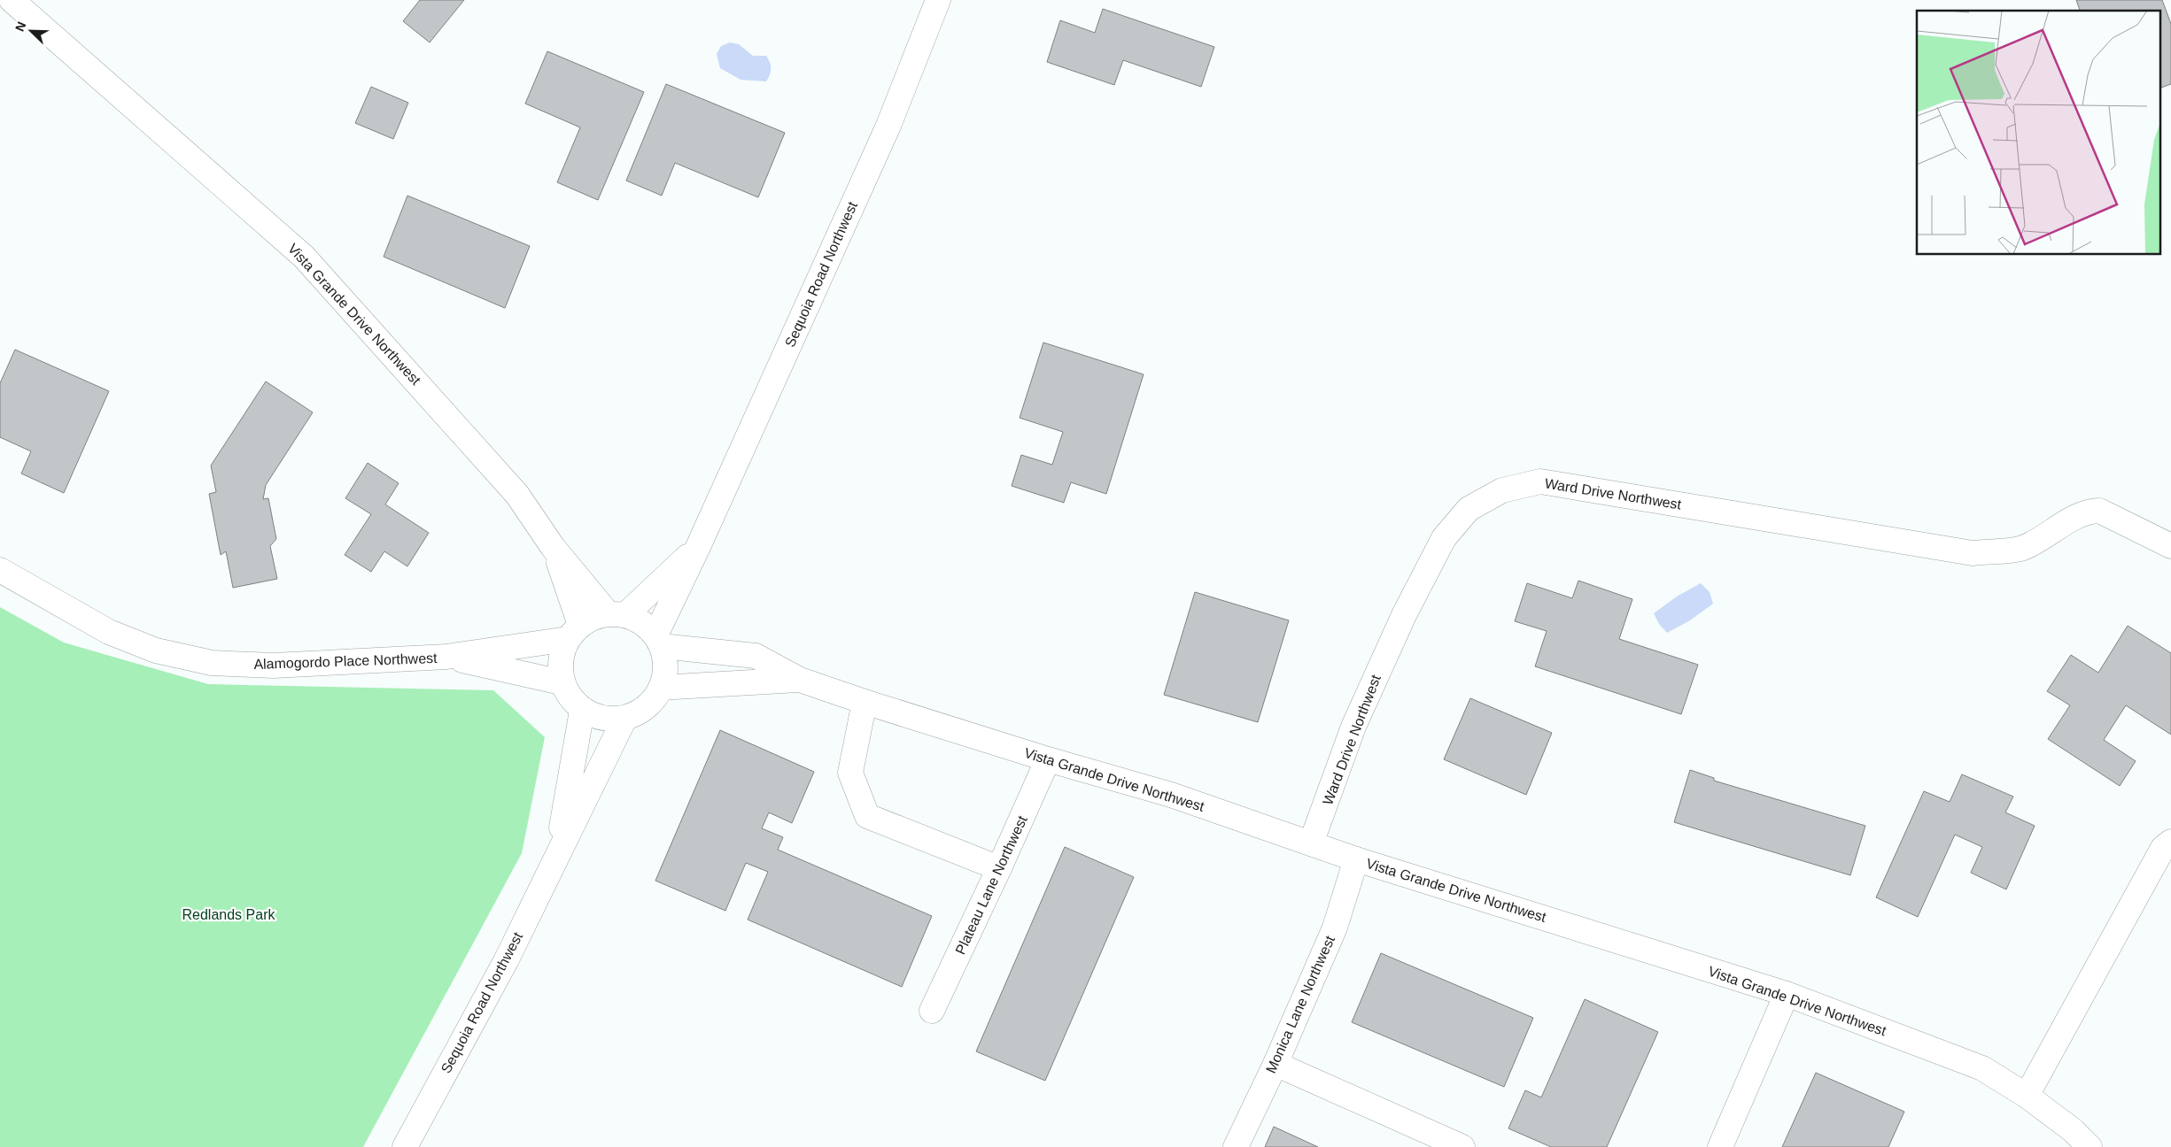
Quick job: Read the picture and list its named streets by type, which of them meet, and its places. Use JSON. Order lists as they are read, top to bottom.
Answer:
{
  "streets": {
    "street": [
      "Sequoia Road Northwest",
      "Vista Grande Drive Northwest",
      "Ward Drive Northwest",
      "Alamogordo Place Northwest",
      "Plateau Lane Northwest",
      "Monica Lane Northwest"
    ]
  },
  "crossings": [
    ["Sequoia Road Northwest", "Vista Grande Drive Northwest"],
    ["Sequoia Road Northwest", "Alamogordo Place Northwest"],
    ["Vista Grande Drive Northwest", "Ward Drive Northwest"],
    ["Vista Grande Drive Northwest", "Alamogordo Place Northwest"],
    ["Vista Grande Drive Northwest", "Plateau Lane Northwest"],
    ["Vista Grande Drive Northwest", "Monica Lane Northwest"]
  ],
  "parks": ["Redlands Park"],
  "north": "top left"
}
